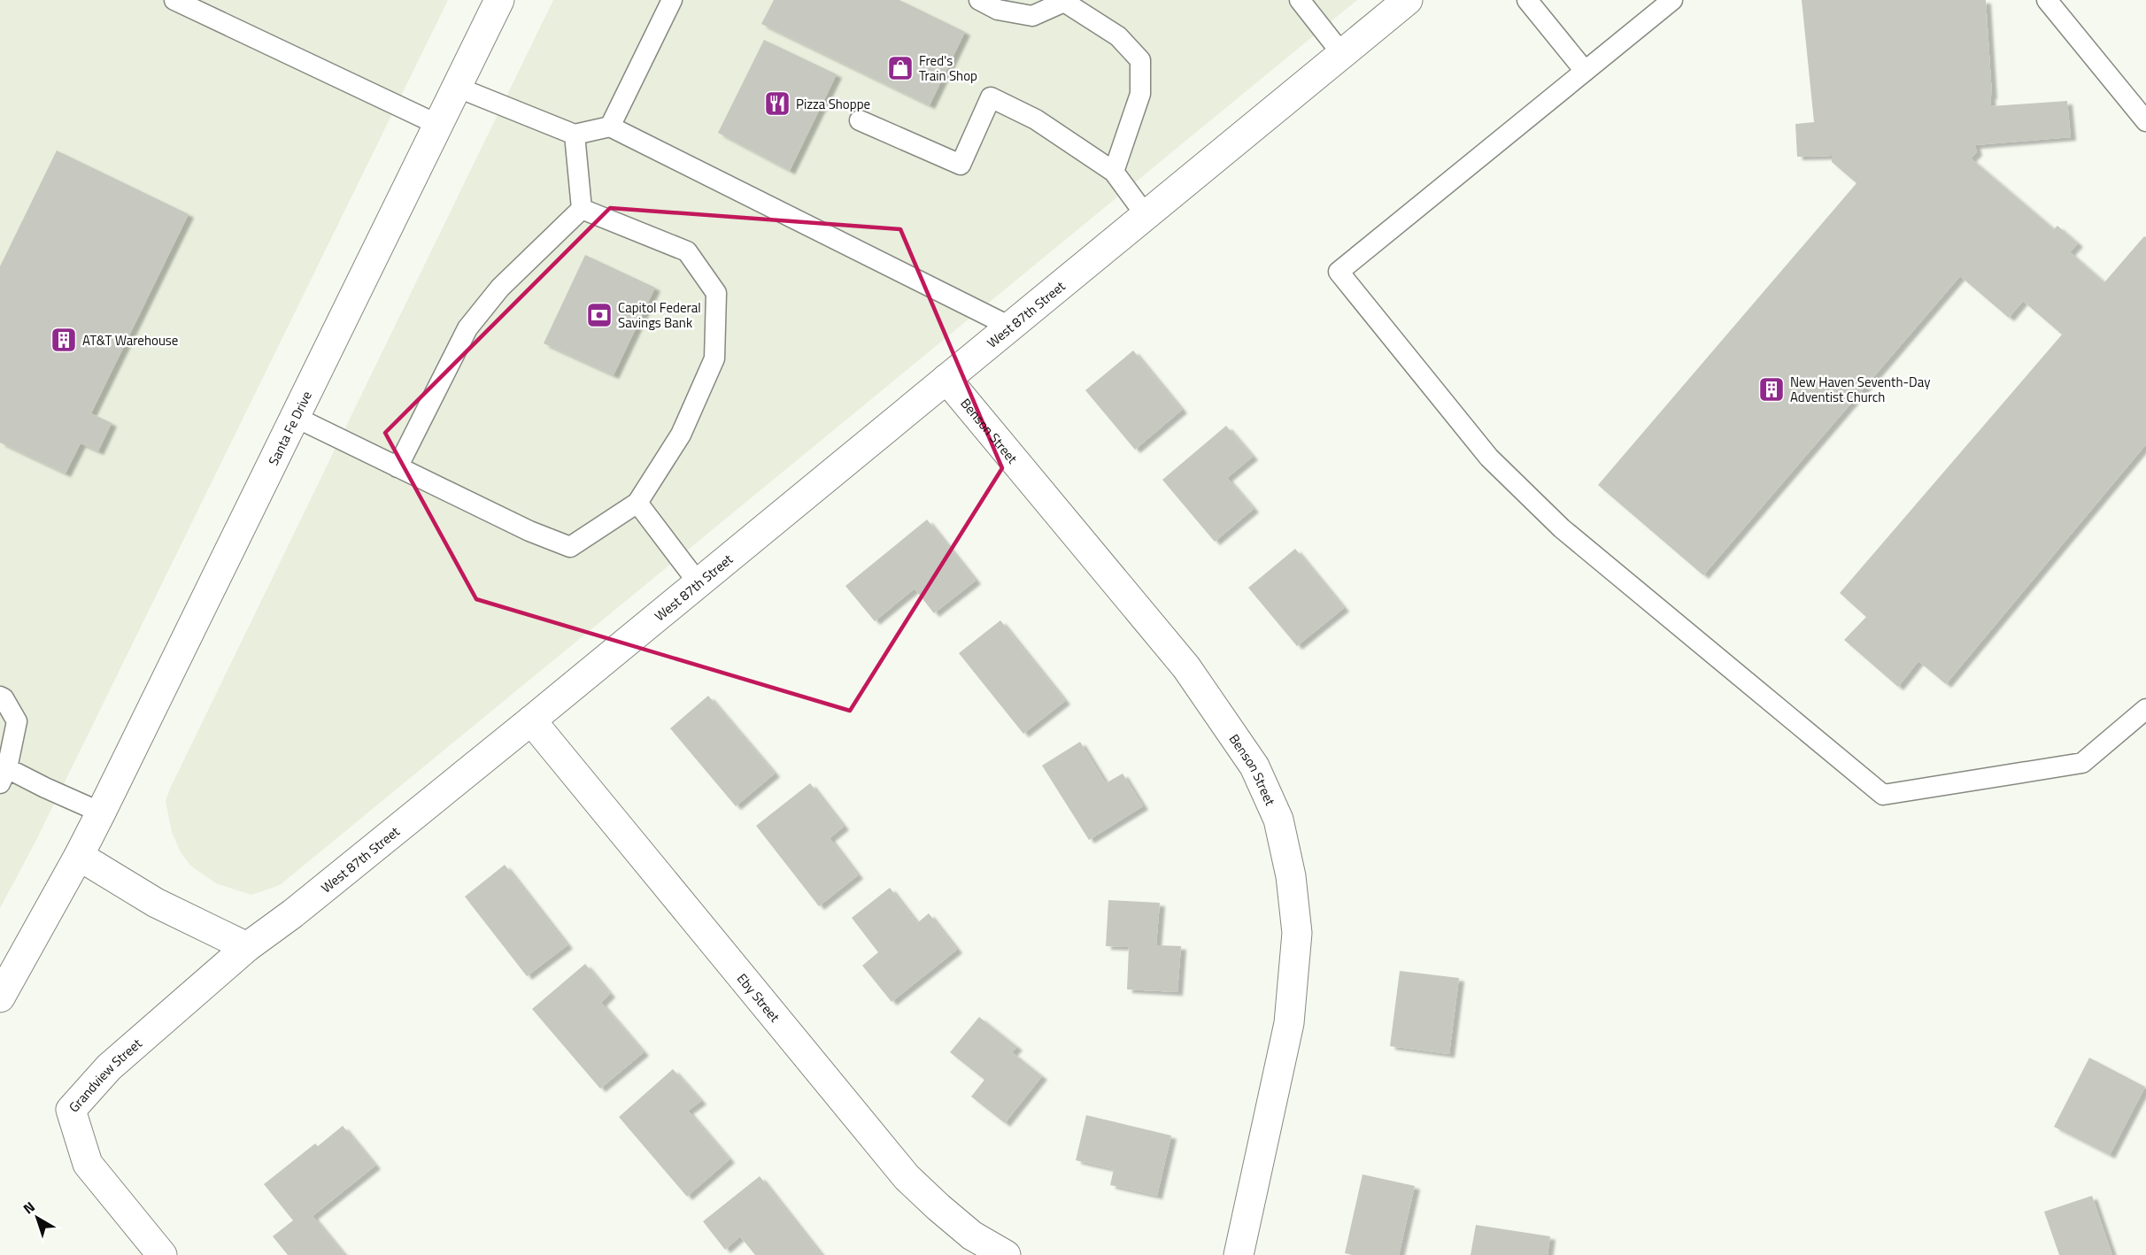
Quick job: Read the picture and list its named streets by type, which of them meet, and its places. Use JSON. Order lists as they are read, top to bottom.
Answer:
{
  "streets": {
    "street": [
      "West 87th Street",
      "Santa Fe Drive",
      "Benson Street",
      "Eby Street",
      "Grandview Street"
    ]
  },
  "crossings": [
    ["West 87th Street", "Benson Street"],
    ["West 87th Street", "Eby Street"],
    ["West 87th Street", "Grandview Street"]
  ],
  "places": {
    "shop": ["Fred's Train Shop"],
    "restaurant": ["Pizza Shoppe"],
    "bank": ["Capitol Federal Savings Bank"],
    "building": ["AT&T Warehouse", "New Haven Seventh-Day Adventist Church"]
  },
  "north": "top left"
}
